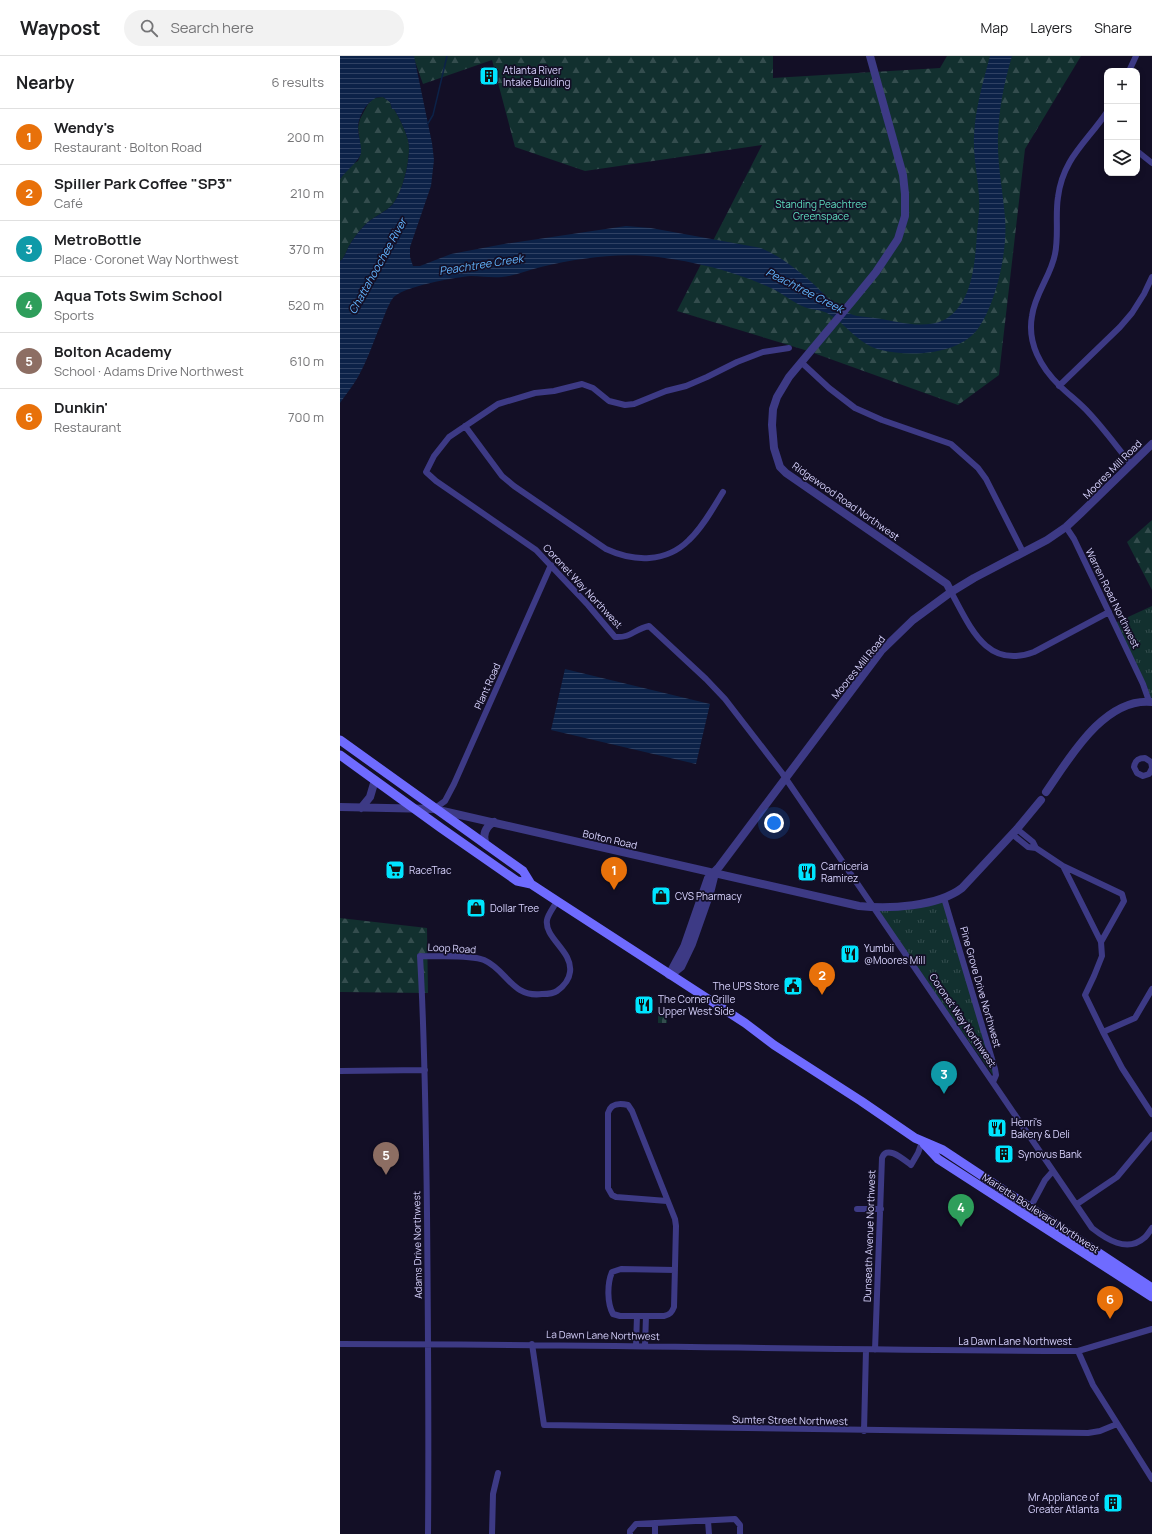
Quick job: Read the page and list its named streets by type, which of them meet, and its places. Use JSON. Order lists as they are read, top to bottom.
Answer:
{
  "streets": {
    "main road": ["Marietta Boulevard Northwest"],
    "street": [
      "Moores Mill Road",
      "Ridgewood Road Northwest",
      "Coronet Way Northwest",
      "Warren Road Northwest",
      "Plant Road",
      "Bolton Road",
      "Loop Road",
      "Pine Grove Drive Northwest",
      "Dunseath Avenue Northwest",
      "Adams Drive Northwest",
      "La Dawn Lane Northwest",
      "Sumter Street Northwest"
    ]
  },
  "crossings": [
    ["Moores Mill Road", "Ridgewood Road Northwest"],
    ["Moores Mill Road", "Coronet Way Northwest"],
    ["Moores Mill Road", "Warren Road Northwest"],
    ["Moores Mill Road", "Bolton Road"],
    ["Ridgewood Road Northwest", "Warren Road Northwest"],
    ["Coronet Way Northwest", "Plant Road"],
    ["Coronet Way Northwest", "Bolton Road"],
    ["Coronet Way Northwest", "Pine Grove Drive Northwest"],
    ["Plant Road", "Bolton Road"],
    ["Bolton Road", "Pine Grove Drive Northwest"],
    ["Loop Road", "Adams Drive Northwest"],
    ["Dunseath Avenue Northwest", "La Dawn Lane Northwest"],
    ["Adams Drive Northwest", "La Dawn Lane Northwest"],
    ["La Dawn Lane Northwest", "Sumter Street Northwest"]
  ],
  "water": ["Peachtree Creek", "Chattahoochee River"],
  "parks": ["Standing Peachtree Greenspace"],
  "places": {
    "building": ["Atlanta River Intake Building", "Synovus Bank", "Mr Appliance of Greater Atlanta"],
    "supermarket": ["RaceTrac"],
    "restaurant": [
      "Carniceria Ramirez",
      "Yumbii @Moores Mill",
      "The Corner Grille Upper West Side",
      "Henri's Bakery & Deli"
    ],
    "shop": ["CVS Pharmacy", "Dollar Tree"],
    "public building": ["The UPS Store"]
  },
  "page": {
    "header": "Waypost",
    "search": "Search here",
    "nav": ["Map", "Layers", "Share"],
    "heading": ["Nearby", "6 results"],
    "map_buttons": ["+", "−"],
    "list": [
      {
        "mark": "1",
        "name": "Wendy's",
        "note": "Restaurant · Bolton Road",
        "value": "200 m"
      },
      {
        "mark": "2",
        "name": "Spiller Park Coffee \"SP3\"",
        "note": "Café",
        "value": "210 m"
      },
      {
        "mark": "3",
        "name": "MetroBottle",
        "note": "Place · Coronet Way Northwest",
        "value": "370 m"
      },
      {
        "mark": "4",
        "name": "Aqua Tots Swim School",
        "note": "Sports",
        "value": "520 m"
      },
      {
        "mark": "5",
        "name": "Bolton Academy",
        "note": "School · Adams Drive Northwest",
        "value": "610 m"
      },
      {
        "mark": "6",
        "name": "Dunkin'",
        "note": "Restaurant",
        "value": "700 m"
      }
    ],
    "pins": [
      "1",
      "2",
      "3",
      "5",
      "4",
      "6"
    ]
  }
}
